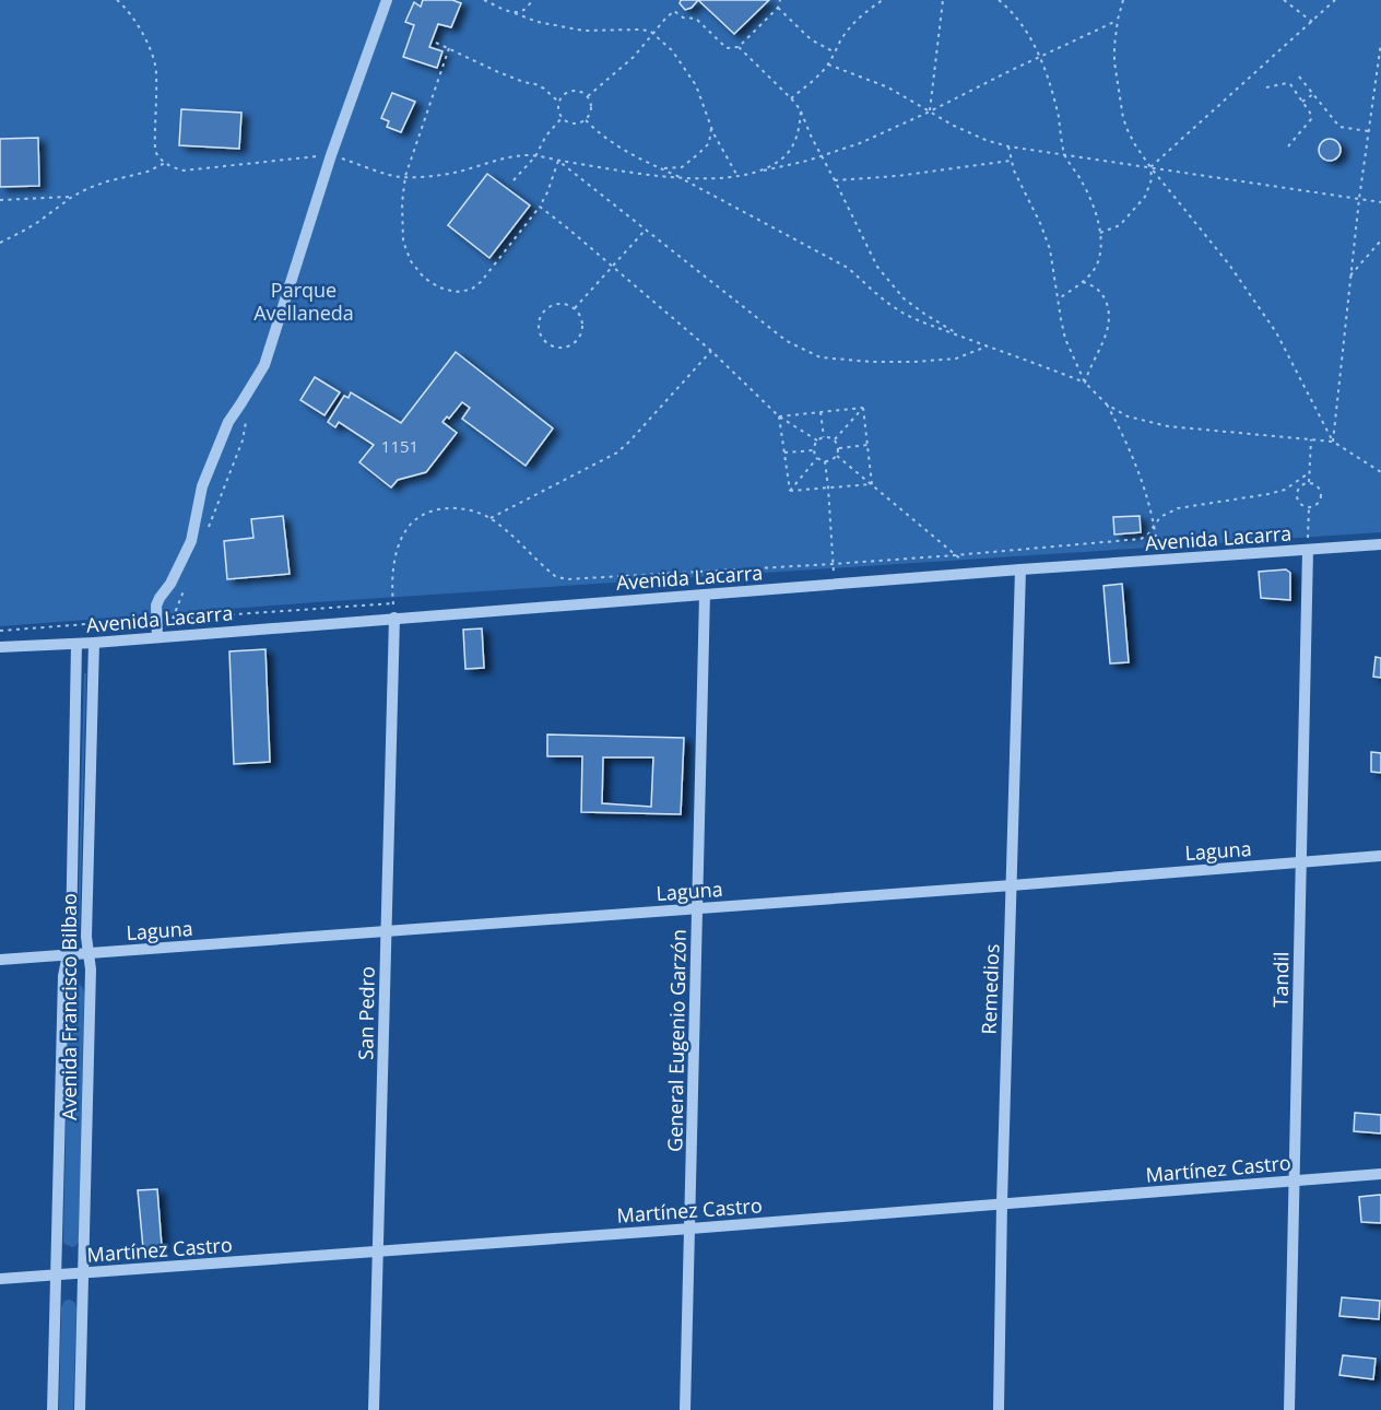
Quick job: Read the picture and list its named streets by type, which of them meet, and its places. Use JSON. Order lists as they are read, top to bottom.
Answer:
{
  "streets": {
    "street": [
      "Avenida Lacarra",
      "Laguna",
      "Tandil",
      "Remedios",
      "Avenida Francisco Bilbao",
      "San Pedro",
      "General Eugenio Garzón",
      "Martínez Castro"
    ]
  },
  "crossings": [
    ["Avenida Lacarra", "Tandil"],
    ["Avenida Lacarra", "Remedios"],
    ["Avenida Lacarra", "Avenida Francisco Bilbao"],
    ["Avenida Lacarra", "San Pedro"],
    ["Avenida Lacarra", "General Eugenio Garzón"],
    ["Laguna", "Tandil"],
    ["Laguna", "Remedios"],
    ["Laguna", "Avenida Francisco Bilbao"],
    ["Laguna", "San Pedro"],
    ["Laguna", "General Eugenio Garzón"],
    ["Tandil", "Martínez Castro"],
    ["Remedios", "Martínez Castro"],
    ["Avenida Francisco Bilbao", "Martínez Castro"],
    ["San Pedro", "Martínez Castro"],
    ["General Eugenio Garzón", "Martínez Castro"]
  ],
  "parks": ["Parque Avellaneda"],
  "house_numbers": ["1151"]
}
